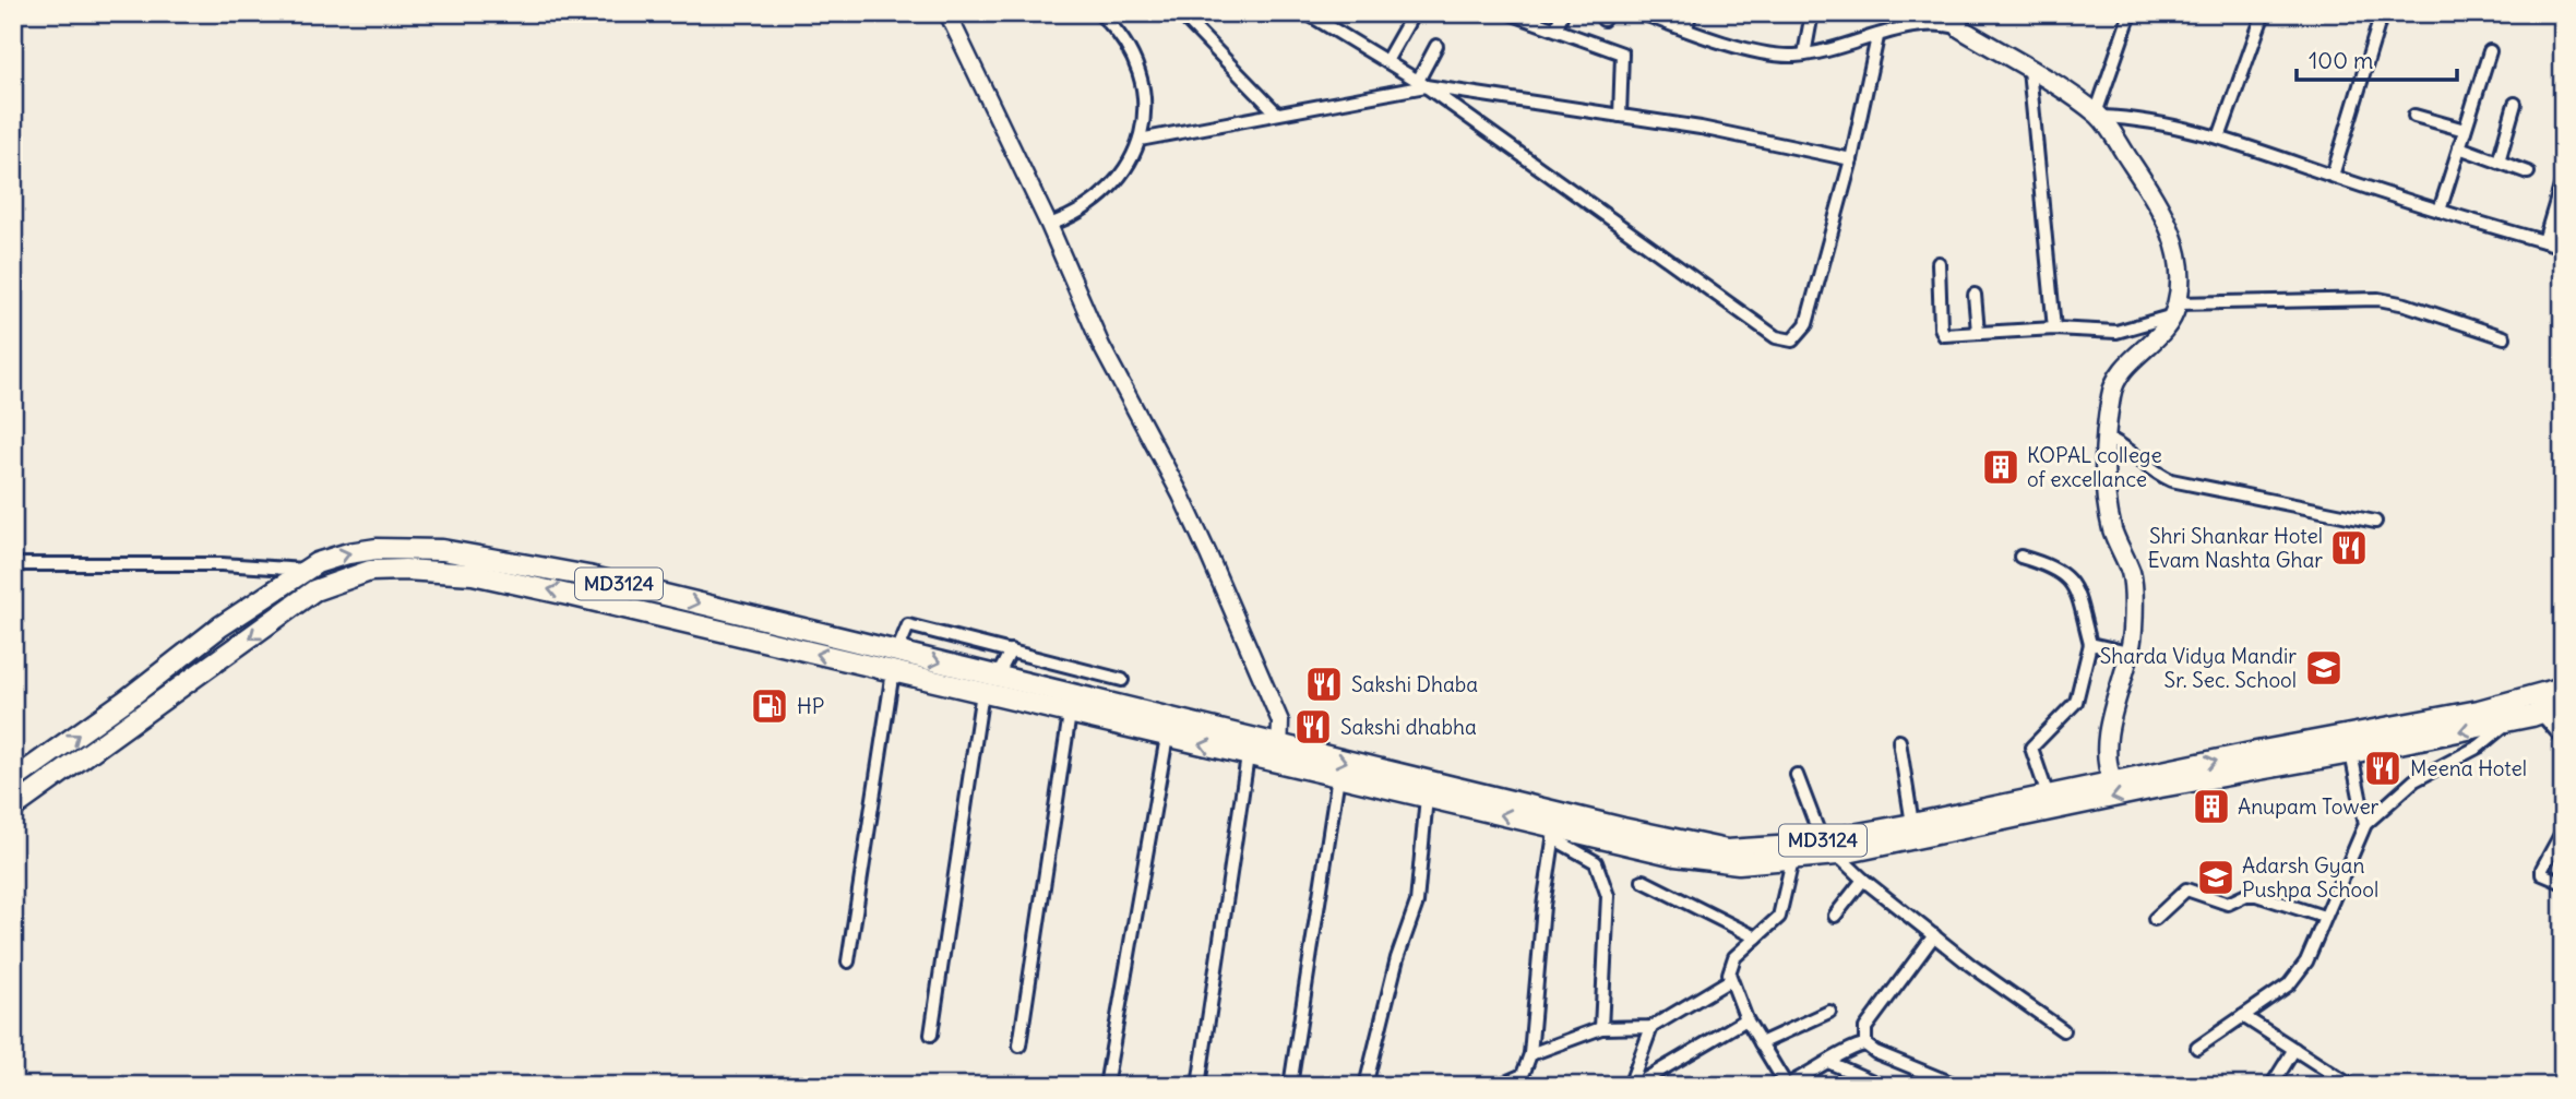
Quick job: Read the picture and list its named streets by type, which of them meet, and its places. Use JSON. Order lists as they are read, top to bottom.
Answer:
{
  "streets": {
    "main road": ["MD3124"]
  },
  "places": {
    "building": ["KOPAL college of excellance", "Anupam Tower"],
    "restaurant": [
      "Shri Shankar Hotel Evam Nashta Ghar",
      "Sakshi Dhaba",
      "Sakshi dhabha",
      "Meena Hotel"
    ],
    "school or university": ["Sharda Vidya Mandir Sr. Sec. School", "Adarsh Gyan Pushpa School"],
    "fuel station": ["HP"]
  },
  "scale_bar": "100 m"
}
